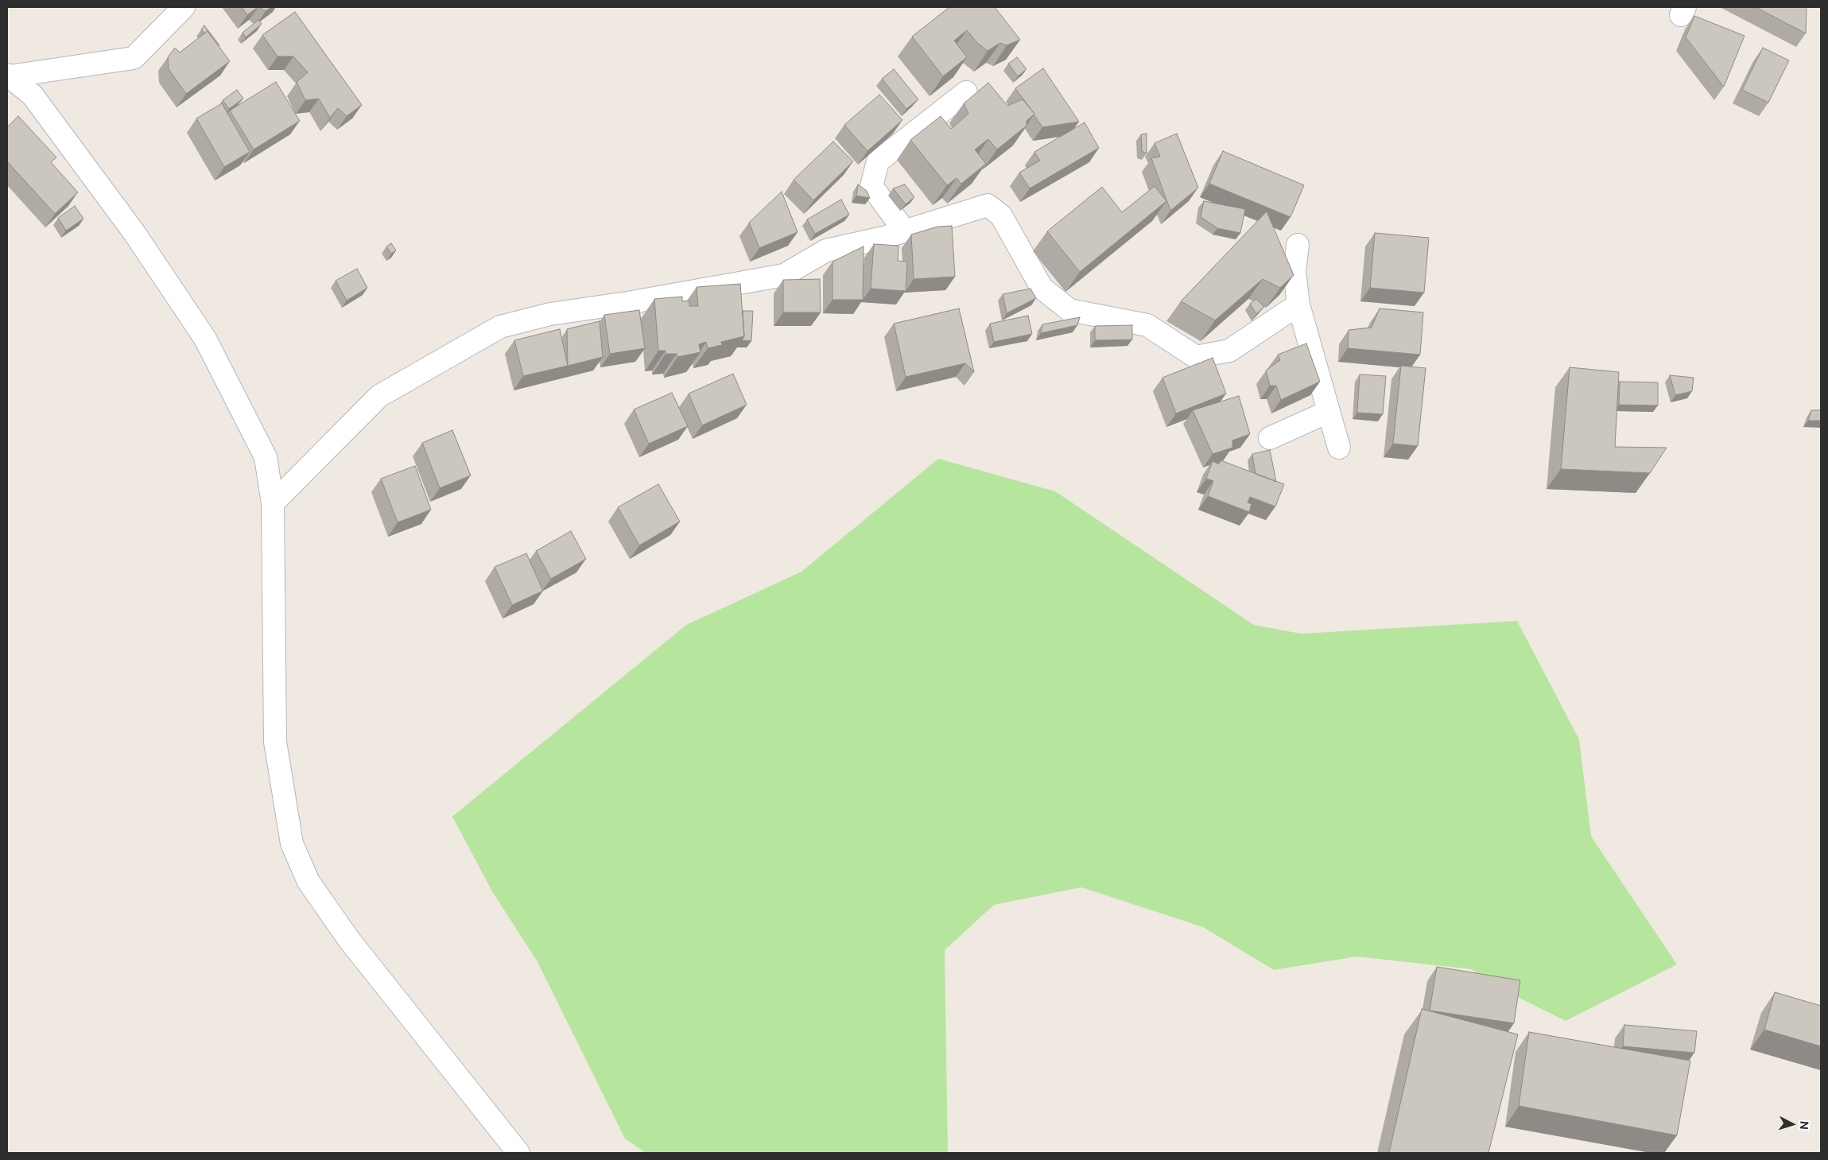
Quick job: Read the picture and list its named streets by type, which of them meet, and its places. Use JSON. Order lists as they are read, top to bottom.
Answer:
{
  "north": "right"
}
